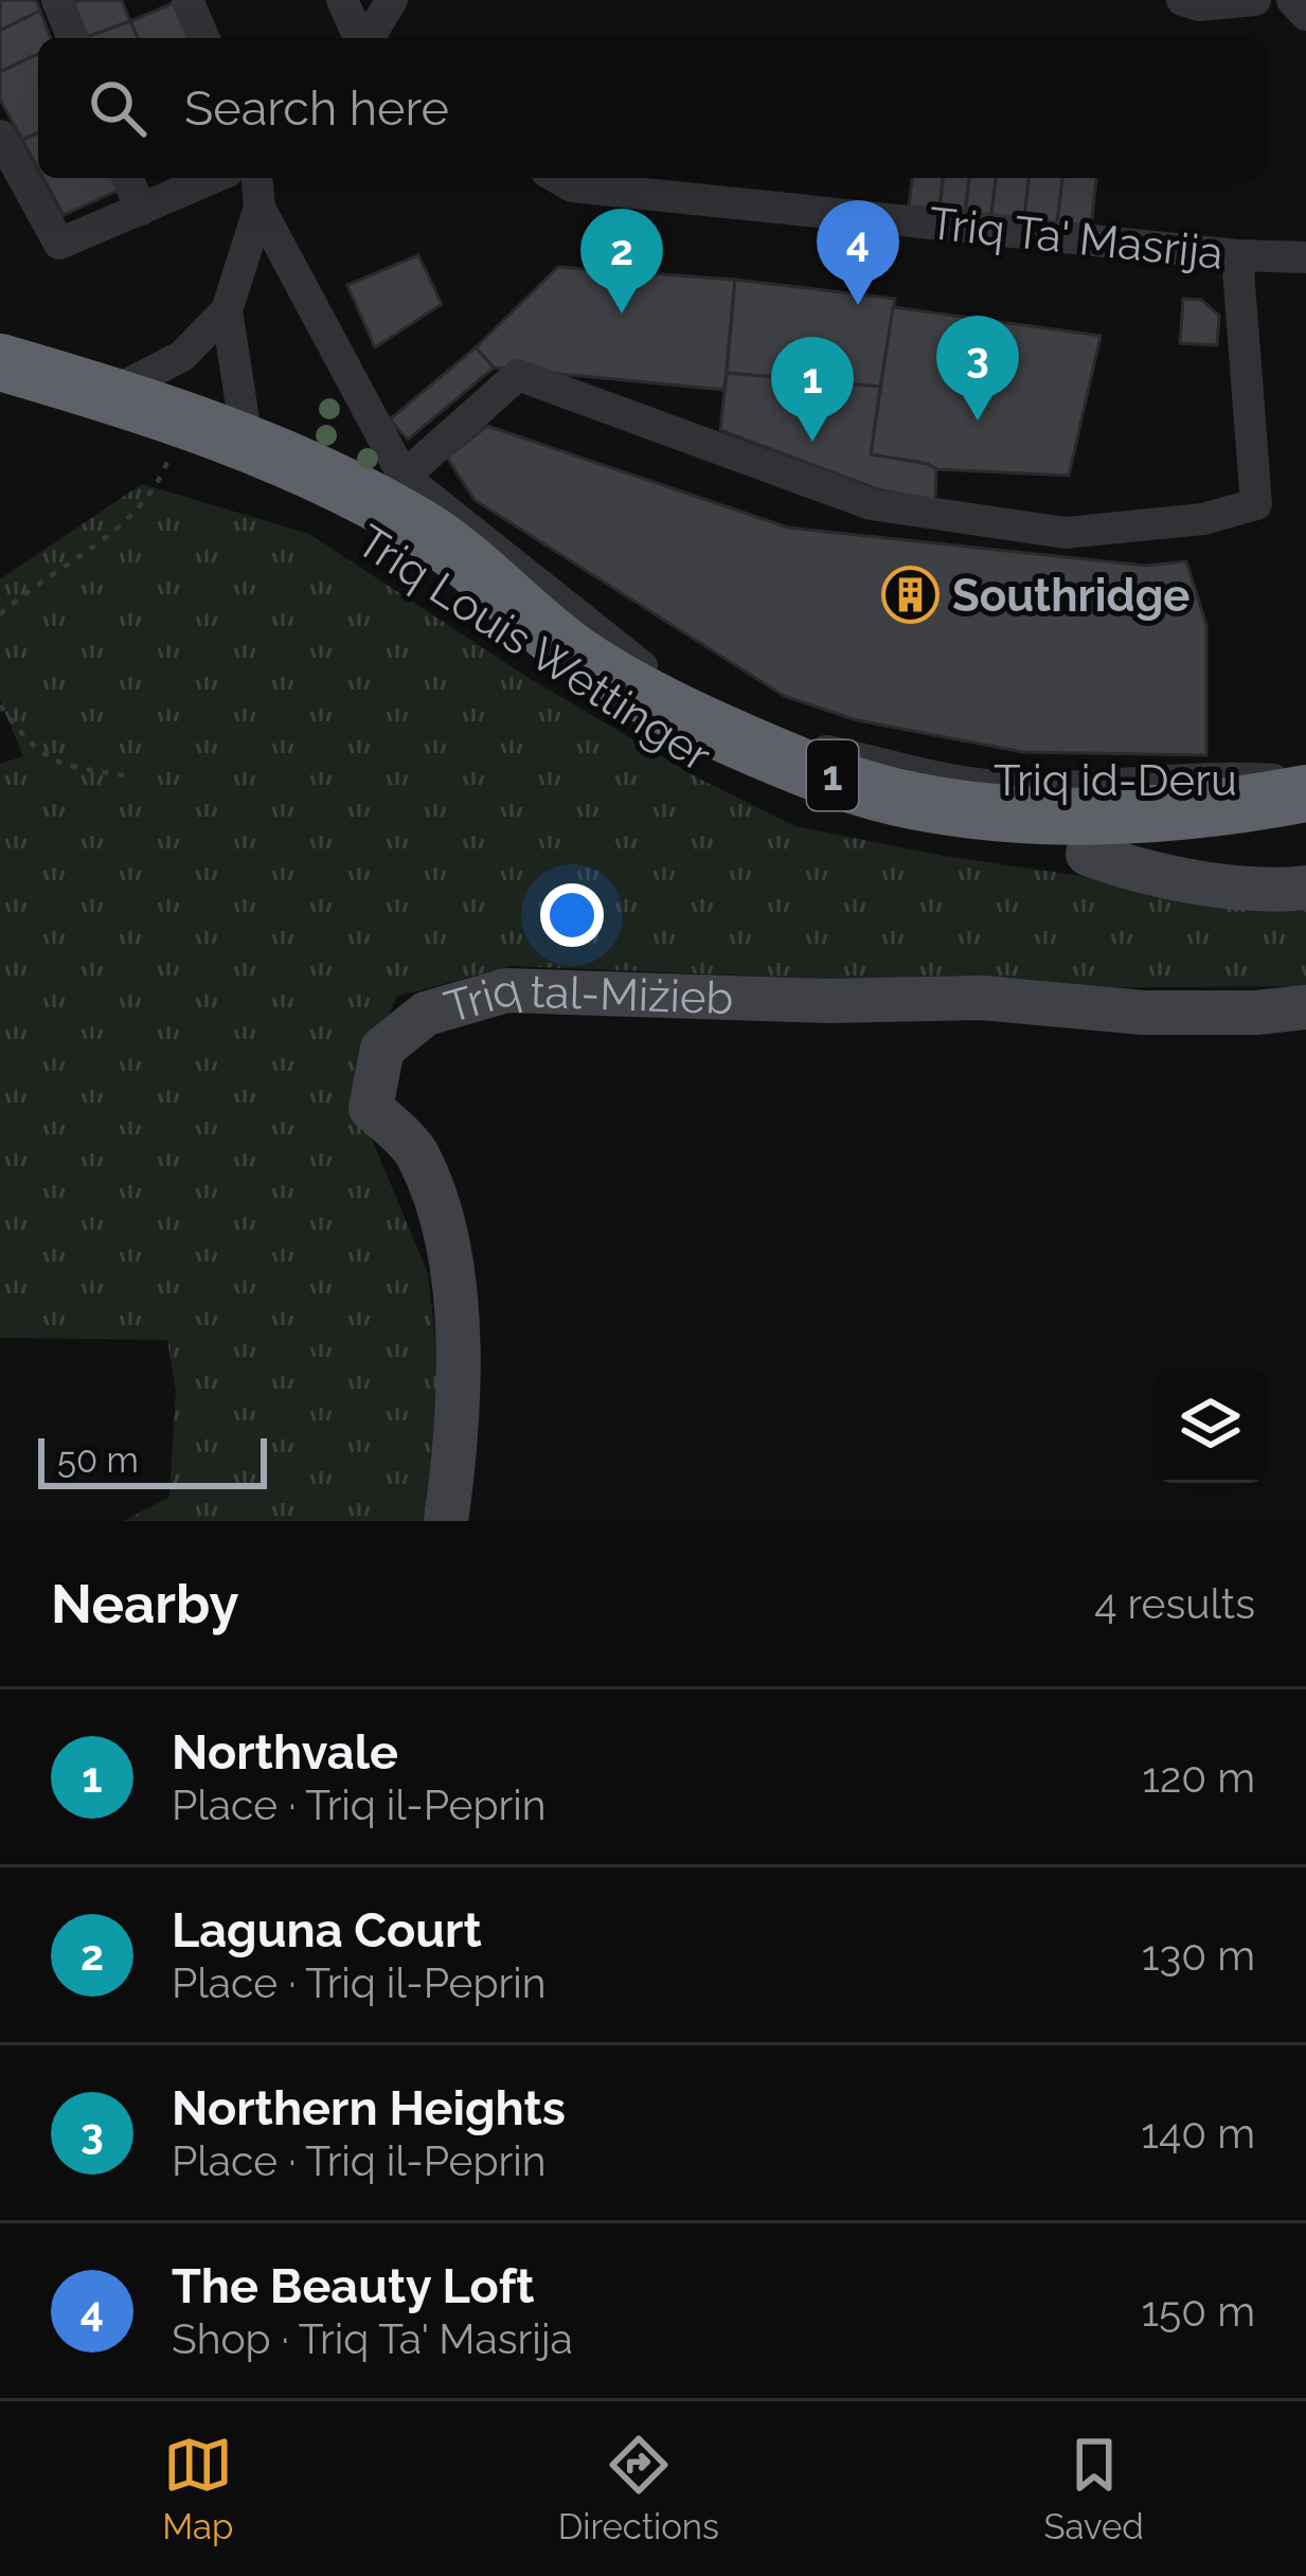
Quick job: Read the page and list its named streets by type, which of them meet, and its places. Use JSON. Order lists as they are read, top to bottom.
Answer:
{
  "streets": {
    "highway": ["Triq Louis Wettinger", "1"],
    "street": ["Triq Ta' Masrija", "Triq id-Deru", "Triq tal-Miżieb"]
  },
  "places": {
    "building": ["Southridge"]
  },
  "scale_bar": "50 m",
  "page": {
    "search": "Search here",
    "pins": [
      "4",
      "2",
      "3",
      "1"
    ],
    "scale": "50 m",
    "heading": ["Nearby", "4 results"],
    "list": [
      {
        "mark": "1",
        "name": "Northvale",
        "note": "Place · Triq il-Peprin",
        "value": "120 m"
      },
      {
        "mark": "2",
        "name": "Laguna Court",
        "note": "Place · Triq il-Peprin",
        "value": "130 m"
      },
      {
        "mark": "3",
        "name": "Northern Heights",
        "note": "Place · Triq il-Peprin",
        "value": "140 m"
      },
      {
        "mark": "4",
        "name": "The Beauty Loft",
        "note": "Shop · Triq Ta' Masrija",
        "value": "150 m"
      }
    ],
    "nav": ["Map", "Directions", "Saved"]
  }
}
